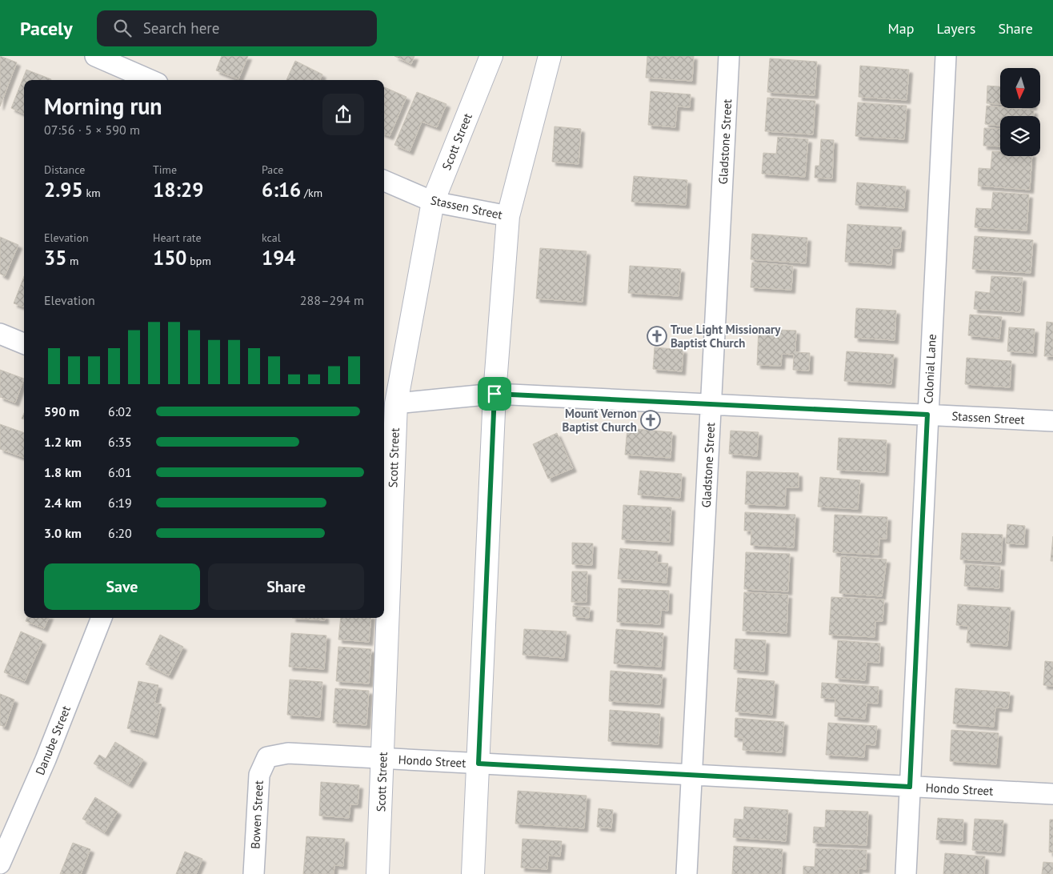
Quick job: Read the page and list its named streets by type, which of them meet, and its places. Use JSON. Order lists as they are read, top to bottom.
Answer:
{
  "streets": {
    "main road": ["Scott Street"],
    "street": [
      "Gladstone Street",
      "Stassen Street",
      "Colonial Lane",
      "Danube Street",
      "Hondo Street",
      "Bowen Street"
    ]
  },
  "crossings": [
    ["Scott Street", "Stassen Street"],
    ["Scott Street", "Hondo Street"],
    ["Gladstone Street", "Stassen Street"],
    ["Gladstone Street", "Hondo Street"],
    ["Stassen Street", "Colonial Lane"],
    ["Colonial Lane", "Hondo Street"],
    ["Hondo Street", "Bowen Street"]
  ],
  "places": {
    "church": ["True Light Missionary Baptist Church", "Mount Vernon Baptist Church"]
  },
  "north": "bottom",
  "page": {
    "header": "Pacely",
    "search": "Search here",
    "nav": ["Map", "Layers", "Share"],
    "heading": ["Morning run", "07:56 · 5 × 590 m"],
    "stats": [
      ["Distance", "2.95 km"],
      ["Time", "18:29"],
      ["Pace", "6:16 /km"],
      ["Elevation", "35 m"],
      ["Heart rate", "150 bpm"],
      ["kcal", "194"]
    ],
    "chart": ["Elevation", "288–294 m"],
    "list": [
      {
        "name": "590 m",
        "note": "6:02"
      },
      {
        "name": "1.2 km",
        "note": "6:35"
      },
      {
        "name": "1.8 km",
        "note": "6:01"
      },
      {
        "name": "2.4 km",
        "note": "6:19"
      },
      {
        "name": "3.0 km",
        "note": "6:20"
      }
    ],
    "buttons": ["Save", "Share"]
  }
}
